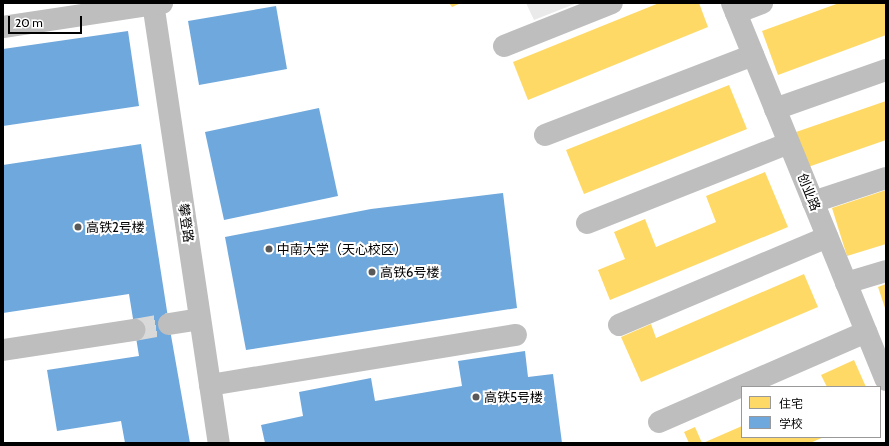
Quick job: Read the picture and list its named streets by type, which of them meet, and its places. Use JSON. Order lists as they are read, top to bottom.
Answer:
{
  "streets": {
    "street": ["创业路", "攀登路"]
  },
  "places": [
    "高铁2号楼",
    "中南大学（天心校区）",
    "高铁6号楼",
    "高铁5号楼"
  ],
  "legend": ["住宅", "学校"],
  "scale_bar": "20 m"
}
